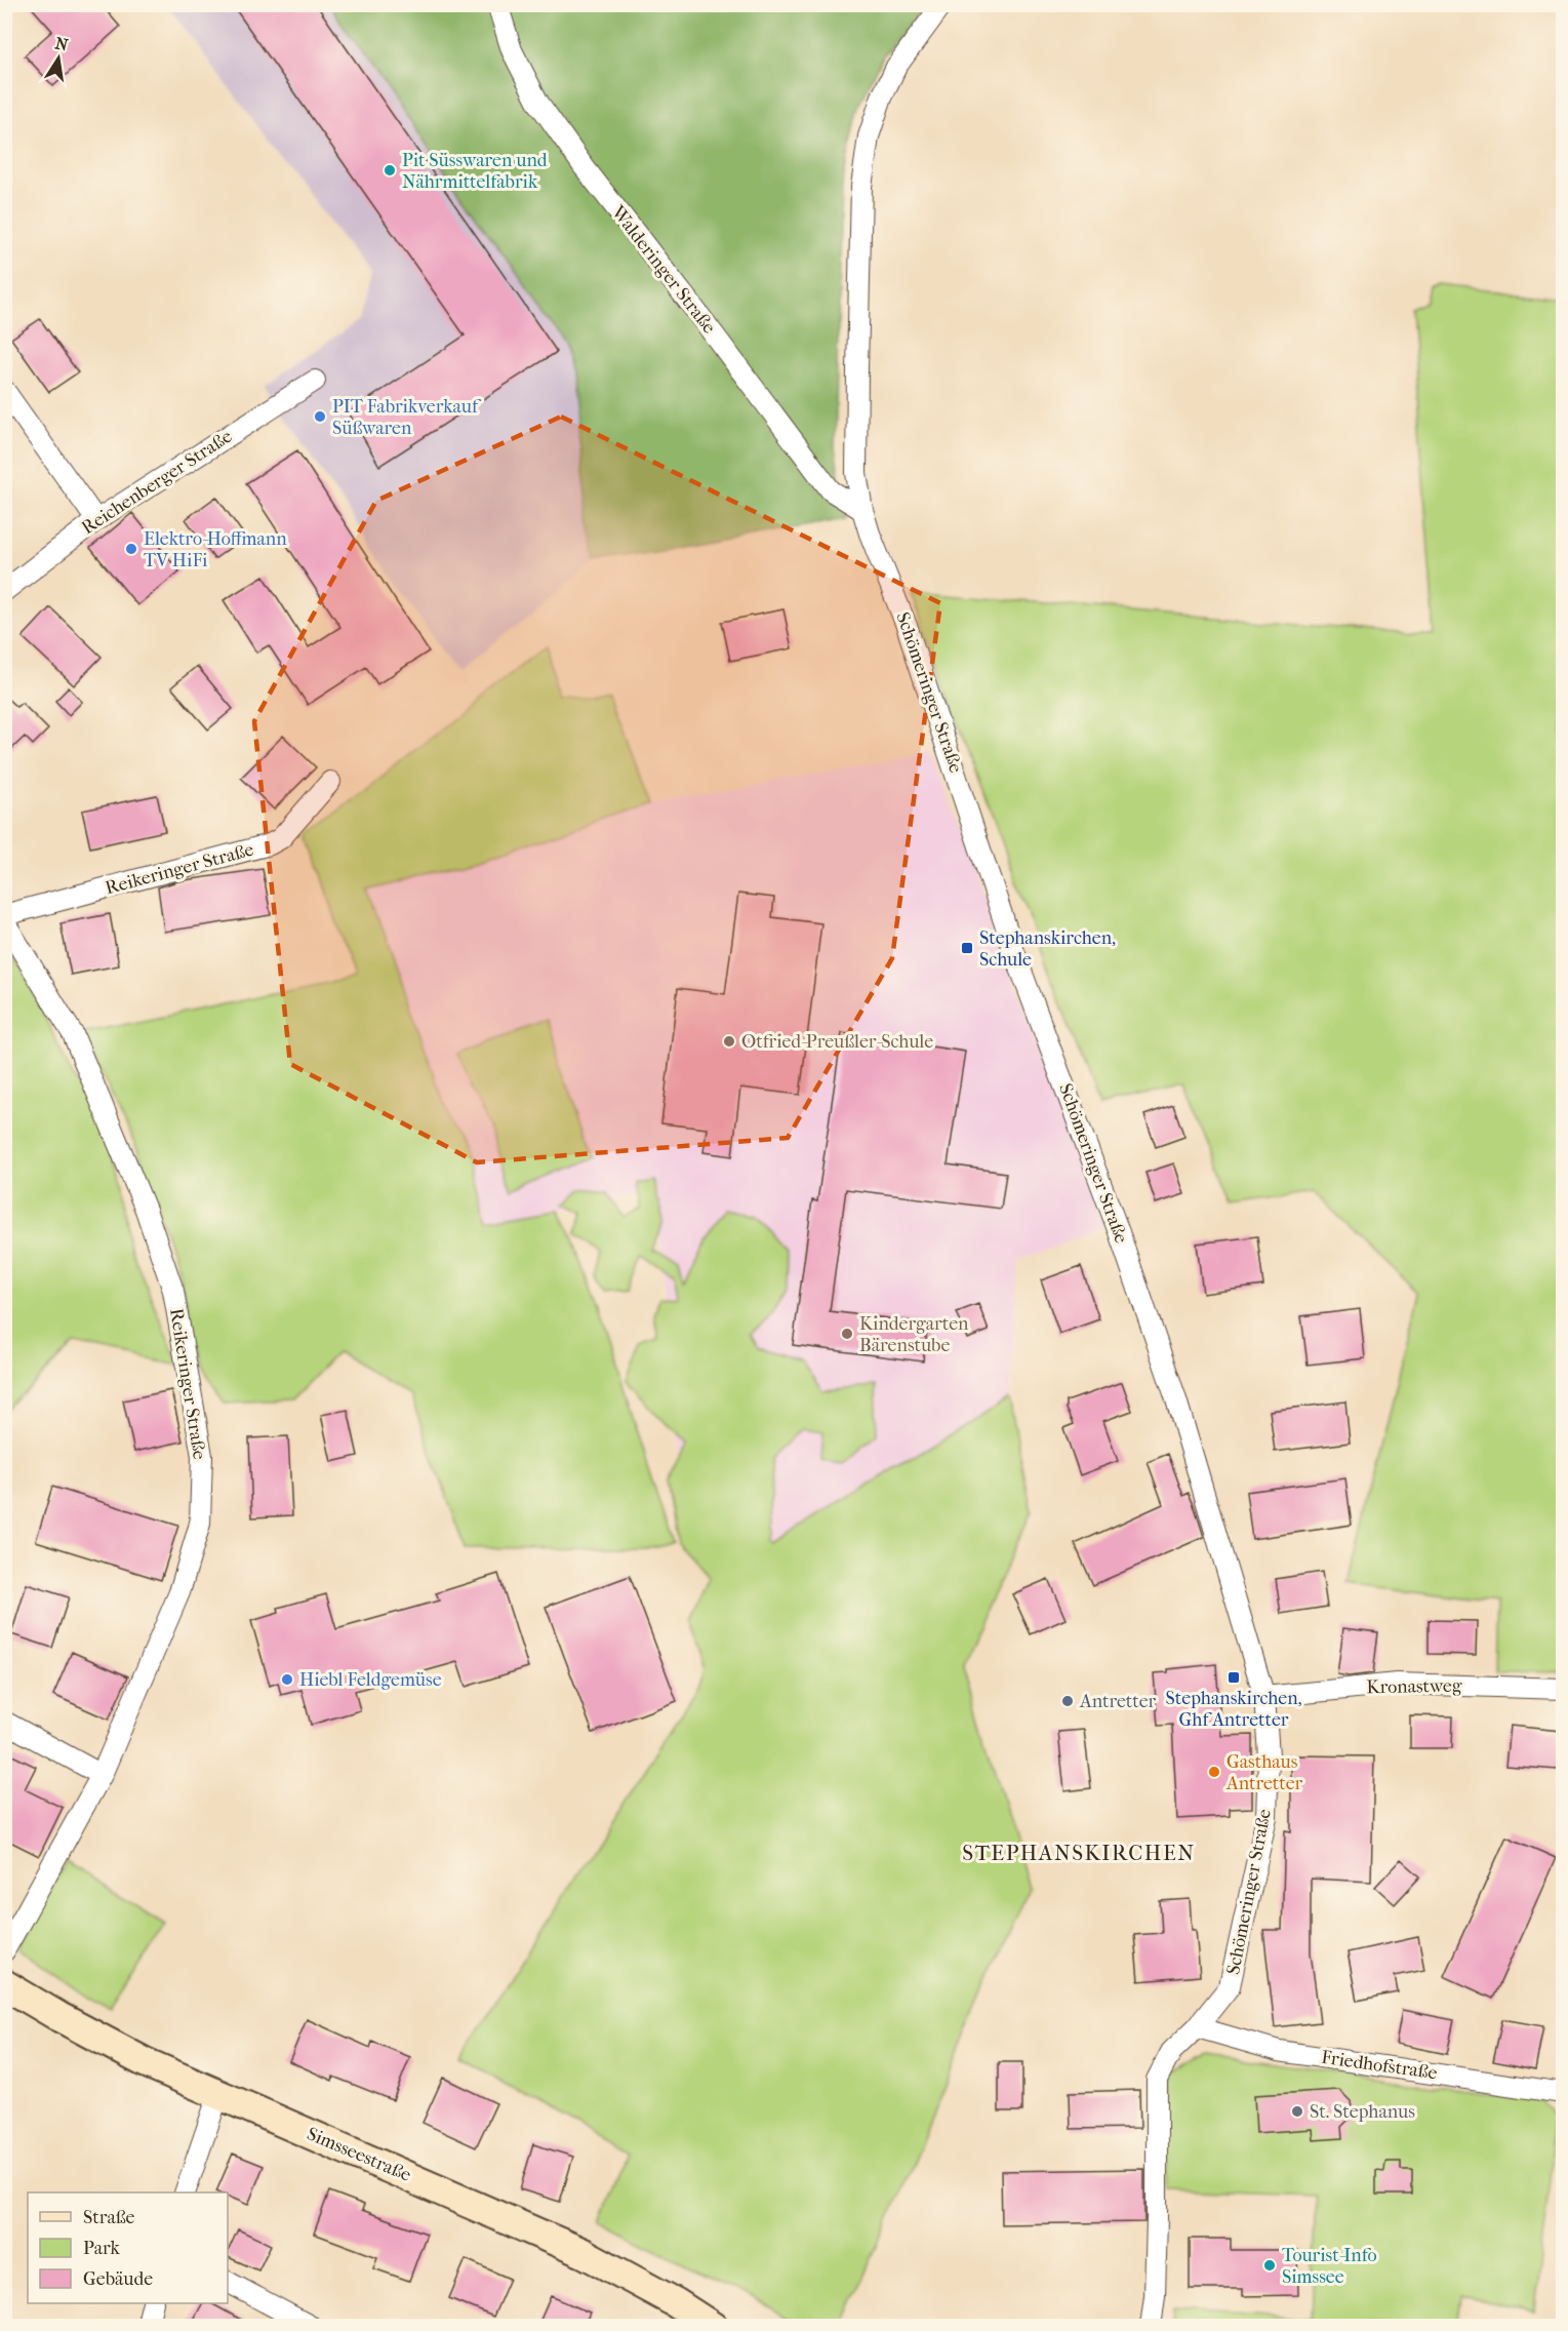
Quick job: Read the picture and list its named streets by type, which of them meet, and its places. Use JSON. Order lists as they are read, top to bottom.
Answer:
{
  "streets": {
    "main road": ["Simsseestraße"],
    "street": [
      "Walderinger Straße",
      "Reichenberger Straße",
      "Schömeringer Straße",
      "Reikeringer Straße",
      "Kronastweg",
      "Friedhofstraße"
    ]
  },
  "crossings": [
    ["Walderinger Straße", "Schömeringer Straße"],
    ["Schömeringer Straße", "Kronastweg"],
    ["Schömeringer Straße", "Friedhofstraße"]
  ],
  "districts": ["STEPHANSKIRCHEN"],
  "places": {
    "other": [
      "Pit Süsswaren und Nährmittelfabrik",
      "PIT Fabrikverkauf Süßwaren",
      "Elektro-Hoffmann TV HiFi",
      "Otfried-Preußler-Schule",
      "Kindergarten Bärenstube",
      "Hiebl Feldgemüse",
      "Antretter",
      "Gasthaus Antretter",
      "St. Stephanus",
      "Tourist-Info Simssee"
    ],
    "transit": ["Stephanskirchen, Schule", "Stephanskirchen, Ghf Antretter"]
  },
  "legend": ["Straße", "Park", "Gebäude"],
  "north": "top"
}
